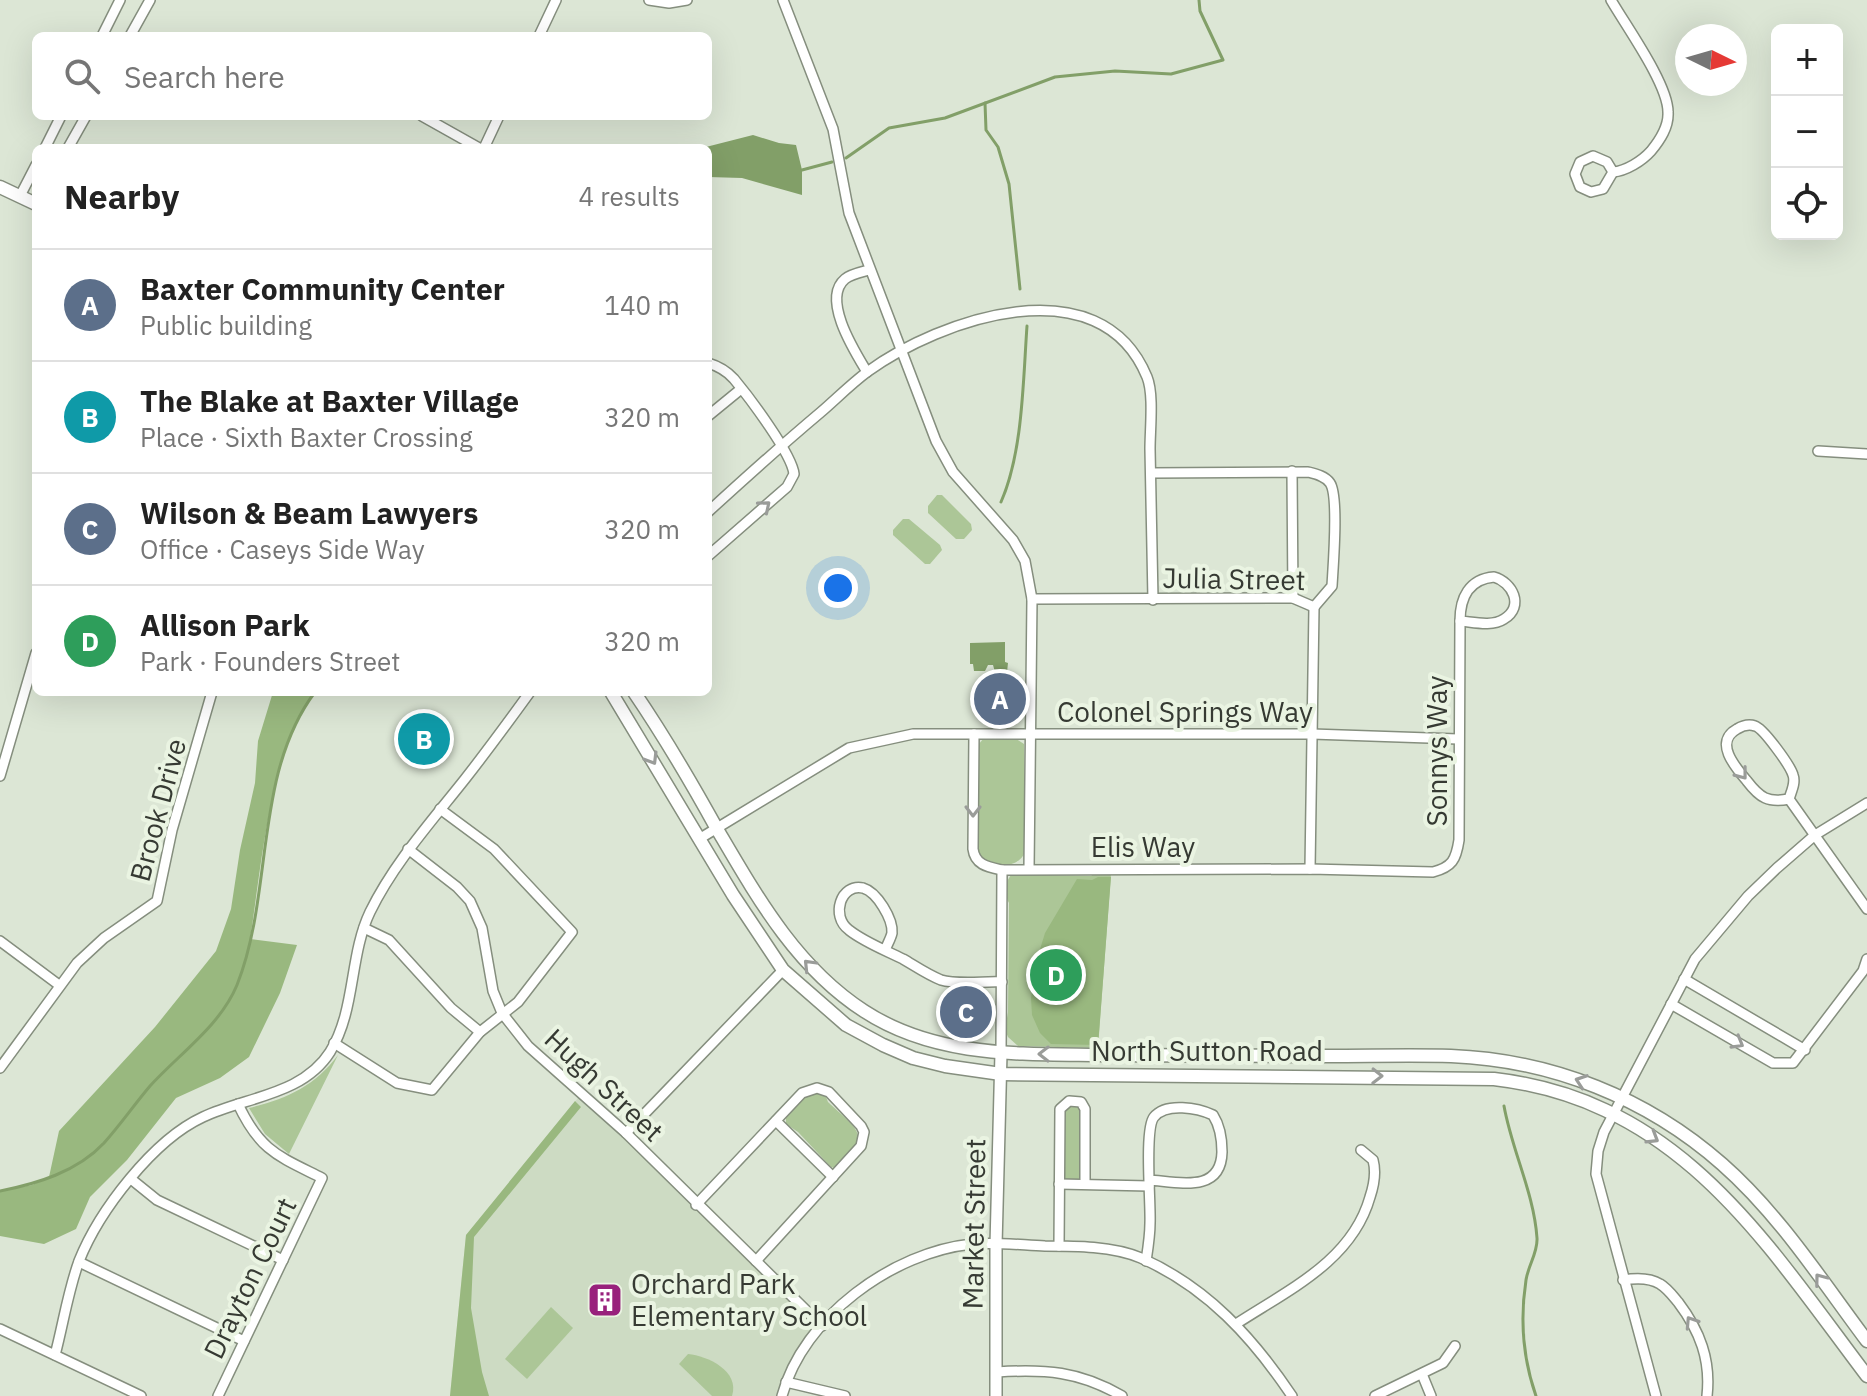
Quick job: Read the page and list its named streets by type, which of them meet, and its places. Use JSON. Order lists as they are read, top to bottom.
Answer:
{
  "streets": {
    "main road": ["North Sutton Road"],
    "street": [
      "Julia Street",
      "Colonel Springs Way",
      "Sonnys Way",
      "Brook Drive",
      "Elis Way",
      "Hugh Street",
      "Market Street",
      "Drayton Court"
    ]
  },
  "crossings": [
    ["Colonel Springs Way", "Sonnys Way"],
    ["Colonel Springs Way", "North Sutton Road"],
    ["Sonnys Way", "Elis Way"],
    ["North Sutton Road", "Market Street"]
  ],
  "places": {
    "building": ["Orchard Park Elementary School"]
  },
  "north": "right",
  "page": {
    "map_buttons": ["+", "−"],
    "search": "Search here",
    "heading": ["Nearby", "4 results"],
    "list": [
      {
        "mark": "A",
        "name": "Baxter Community Center",
        "note": "Public building",
        "value": "140 m"
      },
      {
        "mark": "B",
        "name": "The Blake at Baxter Village",
        "note": "Place · Sixth Baxter Crossing",
        "value": "320 m"
      },
      {
        "mark": "C",
        "name": "Wilson & Beam Lawyers",
        "note": "Office · Caseys Side Way",
        "value": "320 m"
      },
      {
        "mark": "D",
        "name": "Allison Park",
        "note": "Park · Founders Street",
        "value": "320 m"
      }
    ],
    "pins": [
      "A",
      "B",
      "D",
      "C"
    ]
  }
}
